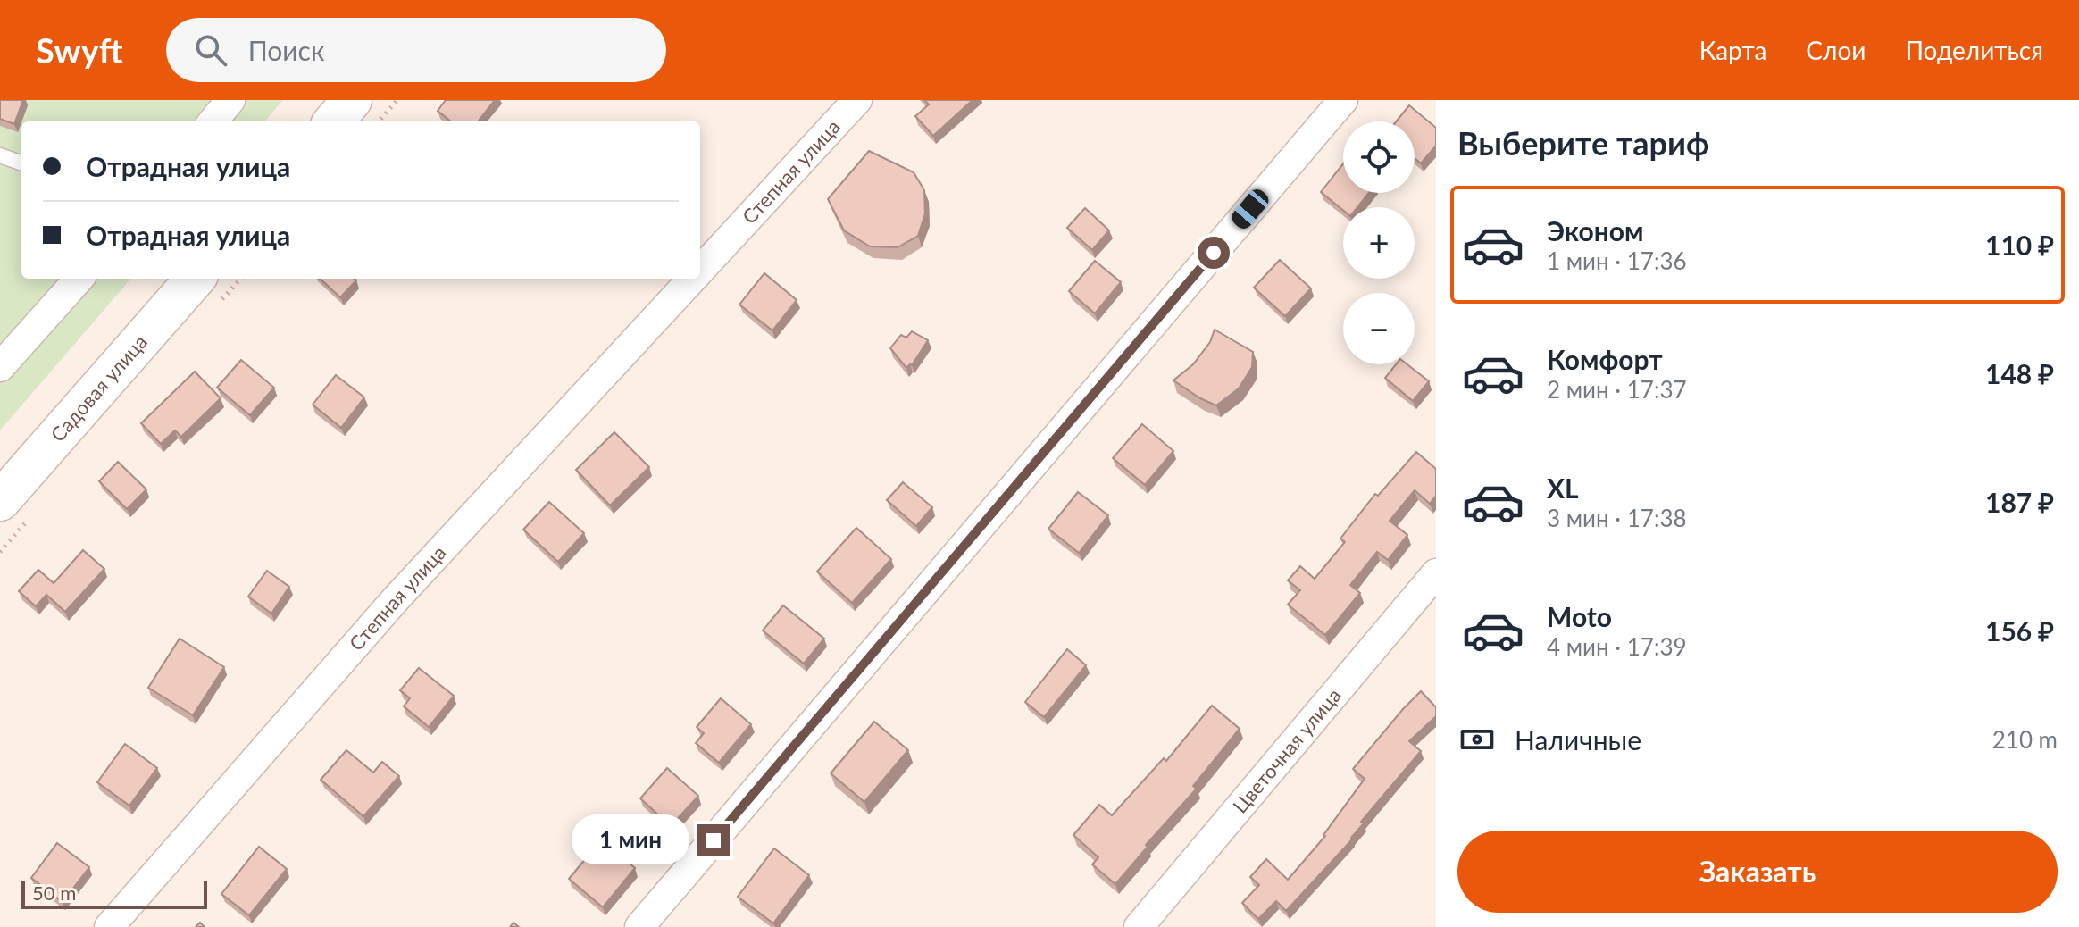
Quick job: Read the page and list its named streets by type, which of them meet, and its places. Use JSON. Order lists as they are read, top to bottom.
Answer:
{
  "streets": {
    "main road": ["Садовая улица"],
    "street": ["Степная улица", "Цветочная улица"]
  },
  "scale_bar": "50 m",
  "page": {
    "header": "Swyft",
    "search": "Поиск",
    "nav": ["Карта", "Слои", "Поделиться"],
    "heading": "Выберите тариф",
    "map_buttons": ["+", "−"],
    "banner": ["Отрадная улица", "Отрадная улица"],
    "list": [
      {
        "name": "Эконом",
        "note": "1 мин · 17:36",
        "value": "110 ₽"
      },
      {
        "name": "Комфорт",
        "note": "2 мин · 17:37",
        "value": "148 ₽"
      },
      {
        "name": "XL",
        "note": "3 мин · 17:38",
        "value": "187 ₽"
      },
      {
        "name": "Moto",
        "note": "4 мин · 17:39",
        "value": "156 ₽"
      }
    ],
    "pay": ["Наличные", "210 m"],
    "bubble": "1 мин",
    "buttons": "Заказать",
    "scale": "50 m"
  }
}
